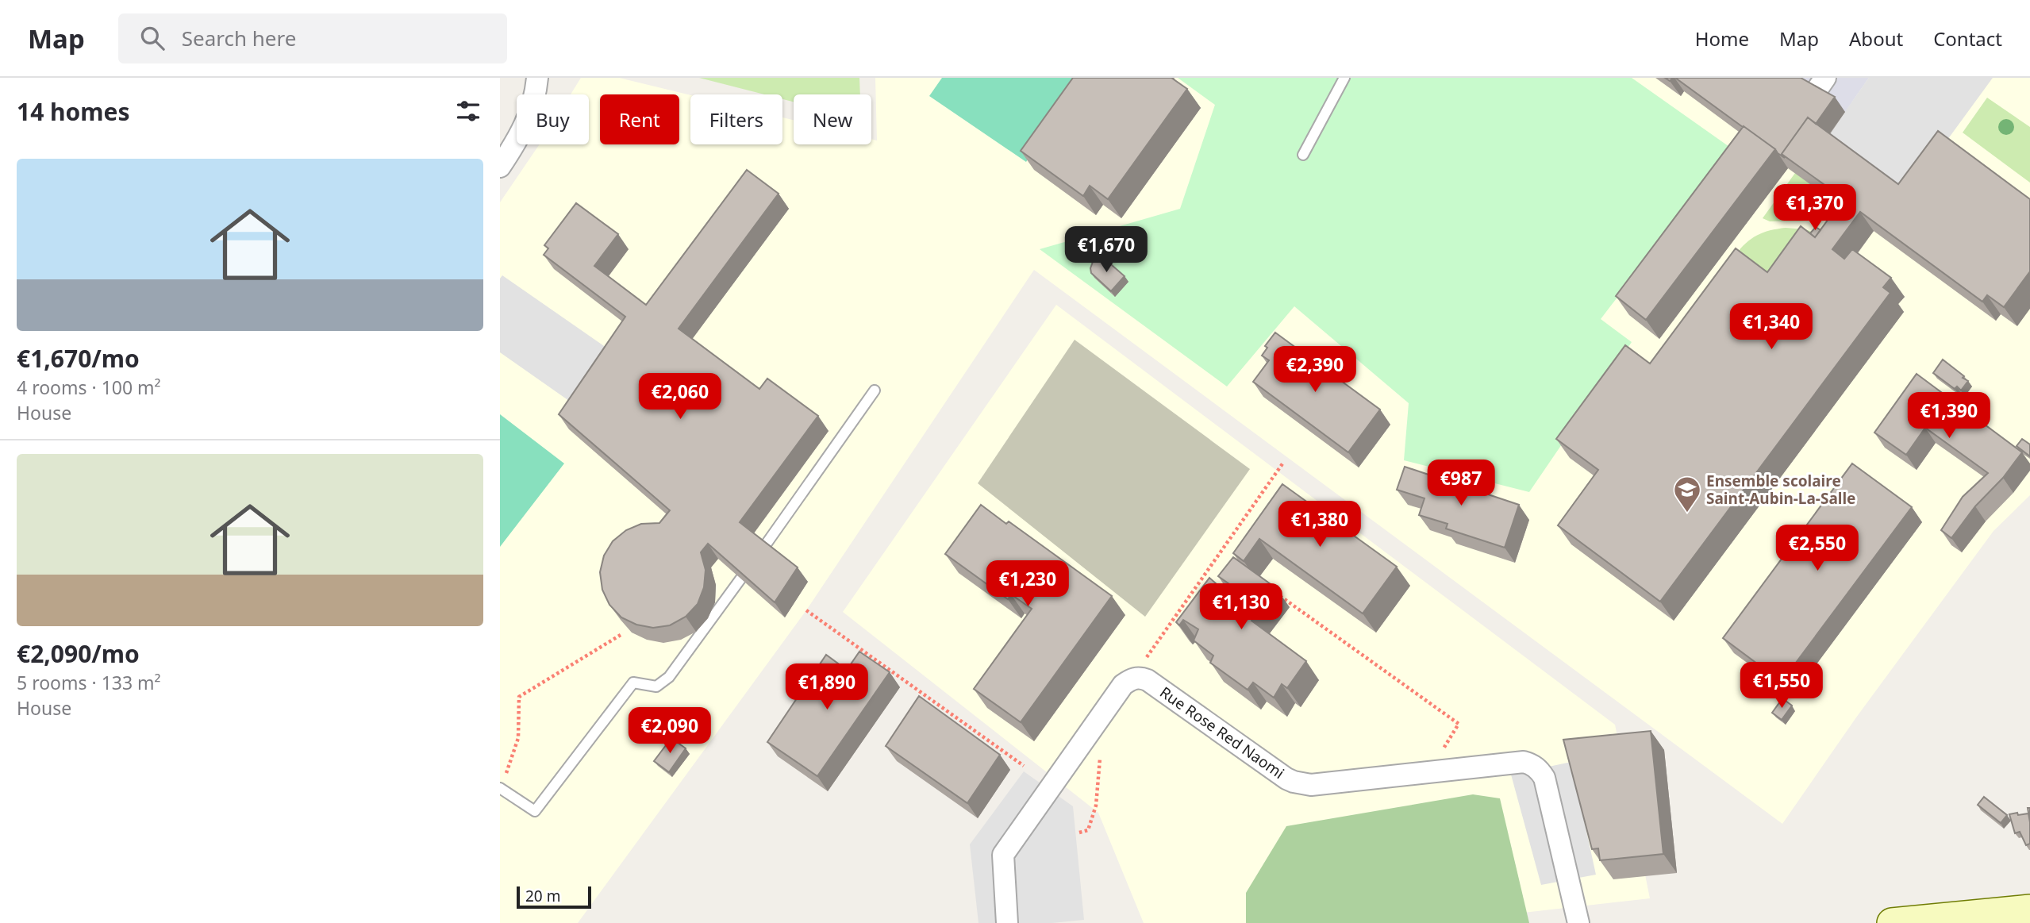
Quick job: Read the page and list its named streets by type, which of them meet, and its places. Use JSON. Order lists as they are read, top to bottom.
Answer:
{
  "streets": {
    "street": ["Rue Rose Red Naomi"]
  },
  "places": {
    "school or university": ["Ensemble scolaire Saint-Aubin-La-Salle"]
  },
  "scale_bar": "20 m",
  "page": {
    "header": "Map",
    "search": "Search here",
    "nav": [
      "Home",
      "Map",
      "About",
      "Contact"
    ],
    "heading": "14 homes",
    "chip": [
      "Buy",
      "Rent",
      "Filters",
      "New"
    ],
    "list": [
      {
        "name": "€1,670/mo",
        "note": "4 rooms · 100 m² · House"
      },
      {
        "name": "€2,090/mo",
        "note": "5 rooms · 133 m² · House"
      }
    ],
    "price": [
      "€1,370",
      "€1,670",
      "€1,340",
      "€2,390",
      "€2,060",
      "€1,390",
      "€987",
      "€1,380",
      "€2,550",
      "€1,230",
      "€1,130",
      "€1,550",
      "€1,890",
      "€2,090"
    ],
    "scale": "20 m"
  }
}
